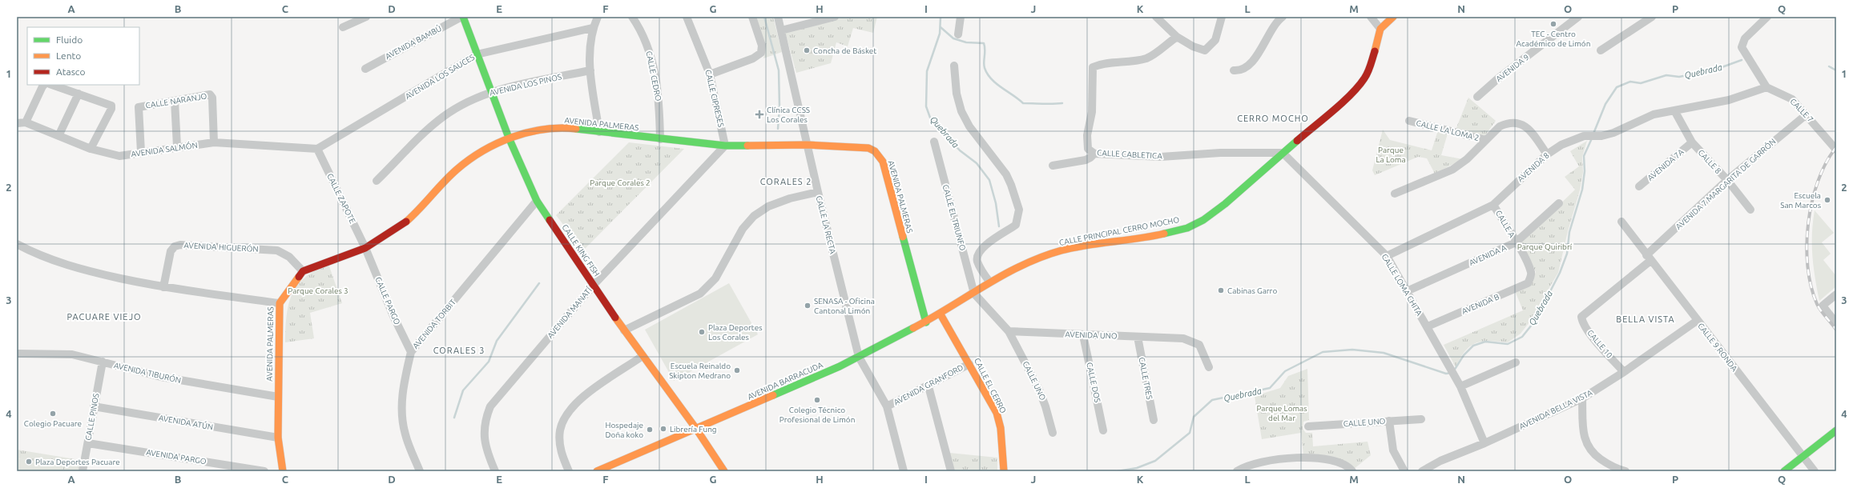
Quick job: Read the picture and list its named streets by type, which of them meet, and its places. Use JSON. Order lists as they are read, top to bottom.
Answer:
{
  "streets": {
    "street": [
      "AVENIDA BAMBÚ",
      "AVENIDA 9",
      "CALLE CEDRO",
      "AVENIDA LOS SAUCES",
      "AVENIDA LOS PINOS",
      "CALLE CIPRESES",
      "CALLE NARANJO",
      "CALLE 7",
      "AVENIDA PALMERAS",
      "CALLE LA LOMA 2",
      "AVENIDA SALMÓN",
      "CALLE CABLETICA",
      "CALLE 8",
      "AVENIDA 7A",
      "AVENIDA 8",
      "AVENIDA 7 MARGARITA DE GARRÓN",
      "CALLE ZAPOTE",
      "CALLE EL TRIUNFO",
      "CALLE A",
      "CALLE LA RECTA",
      "CALLE PRINCIPAL CERRO MOCHO",
      "AVENIDA HIGUERÓN",
      "CALLE KING FISH",
      "AVENIDA A",
      "CALLE LOMA CHITA",
      "CALLE PARGO",
      "AVENIDA B",
      "AVENIDA MANATÍ",
      "AVENIDA TORBIT",
      "AVENIDA UNO",
      "CALLE 10",
      "CALLE 9 RONDA",
      "AVENIDA TIBURÓN",
      "CALLE TRES",
      "AVENIDA BARRACUDA",
      "CALLE UNO",
      "CALLE DOS",
      "AVENIDA GRANFORD",
      "CALLE EL CERRO",
      "AVENIDA BELLA VISTA",
      "CALLE PINOS",
      "AVENIDA ATÚN",
      "AVENIDA PARGO"
    ]
  },
  "crossings": [
    ["AVENIDA BAMBÚ", "CALLE KING FISH"],
    ["CALLE CEDRO", "AVENIDA PALMERAS"],
    ["AVENIDA LOS SAUCES", "AVENIDA SALMÓN"],
    ["AVENIDA LOS SAUCES", "CALLE ZAPOTE"],
    ["AVENIDA LOS SAUCES", "CALLE KING FISH"],
    ["AVENIDA LOS PINOS", "CALLE KING FISH"],
    ["CALLE CIPRESES", "AVENIDA PALMERAS"],
    ["CALLE CIPRESES", "AVENIDA MANATÍ"],
    ["CALLE NARANJO", "AVENIDA SALMÓN"],
    ["CALLE 7", "AVENIDA 8"],
    ["CALLE 7", "AVENIDA 7 MARGARITA DE GARRÓN"],
    ["AVENIDA PALMERAS", "CALLE ZAPOTE"],
    ["AVENIDA PALMERAS", "CALLE LA RECTA"],
    ["AVENIDA PALMERAS", "AVENIDA HIGUERÓN"],
    ["AVENIDA PALMERAS", "CALLE KING FISH"],
    ["AVENIDA PALMERAS", "CALLE PARGO"],
    ["AVENIDA PALMERAS", "AVENIDA MANATÍ"],
    ["AVENIDA PALMERAS", "AVENIDA TIBURÓN"],
    ["AVENIDA PALMERAS", "AVENIDA BARRACUDA"],
    ["AVENIDA PALMERAS", "AVENIDA ATÚN"],
    ["AVENIDA SALMÓN", "CALLE ZAPOTE"],
    ["CALLE CABLETICA", "CALLE PRINCIPAL CERRO MOCHO"],
    ["CALLE CABLETICA", "CALLE LOMA CHITA"],
    ["CALLE 8", "AVENIDA 7A"],
    ["CALLE 8", "AVENIDA 8"],
    ["CALLE 8", "AVENIDA 7 MARGARITA DE GARRÓN"],
    ["AVENIDA 8", "CALLE A"],
    ["AVENIDA 8", "CALLE LOMA CHITA"],
    ["AVENIDA 7 MARGARITA DE GARRÓN", "CALLE 10"],
    ["AVENIDA 7 MARGARITA DE GARRÓN", "CALLE 9 RONDA"],
    ["CALLE ZAPOTE", "CALLE PARGO"],
    ["CALLE EL TRIUNFO", "CALLE PRINCIPAL CERRO MOCHO"],
    ["CALLE EL TRIUNFO", "AVENIDA BARRACUDA"],
    ["CALLE A", "AVENIDA A"],
    ["CALLE A", "AVENIDA B"],
    ["CALLE LA RECTA", "AVENIDA BARRACUDA"],
    ["CALLE LA RECTA", "AVENIDA GRANFORD"],
    ["CALLE PRINCIPAL CERRO MOCHO", "CALLE LOMA CHITA"],
    ["CALLE PRINCIPAL CERRO MOCHO", "AVENIDA BARRACUDA"],
    ["CALLE KING FISH", "AVENIDA MANATÍ"],
    ["CALLE KING FISH", "AVENIDA TORBIT"],
    ["CALLE KING FISH", "AVENIDA BARRACUDA"],
    ["AVENIDA A", "CALLE LOMA CHITA"],
    ["CALLE LOMA CHITA", "AVENIDA B"],
    ["CALLE LOMA CHITA", "AVENIDA BELLA VISTA"],
    ["CALLE PARGO", "AVENIDA TORBIT"],
    ["AVENIDA UNO", "CALLE TRES"],
    ["AVENIDA UNO", "CALLE UNO"],
    ["AVENIDA UNO", "CALLE DOS"],
    ["CALLE 10", "AVENIDA BELLA VISTA"],
    ["CALLE 9 RONDA", "AVENIDA BELLA VISTA"],
    ["AVENIDA TIBURÓN", "CALLE PINOS"],
    ["AVENIDA BARRACUDA", "CALLE EL CERRO"],
    ["AVENIDA GRANFORD", "CALLE EL CERRO"],
    ["CALLE PINOS", "AVENIDA ATÚN"],
    ["CALLE PINOS", "AVENIDA PARGO"]
  ],
  "districts": [
    "CERRO MOCHO",
    "CORALES 2",
    "PACUARE VIEJO",
    "BELLA VISTA",
    "CORALES 3"
  ],
  "water": ["Quebrada"],
  "parks": [
    "Parque La Loma",
    "Parque Corales 2",
    "Parque Quiribrí",
    "Parque Corales 3",
    "Parque Lomas del Mar"
  ],
  "places": {
    "other": [
      "TEC - Centro Académico de Limón",
      "Concha de Básket",
      "Escuela San Marcos",
      "Cabinas Garro",
      "SENASA - Oficina Cantonal Limón",
      "Plaza Deportes Los Corales",
      "Escuela Reinaldo Skipton Medrano",
      "Colegio Técnico Profesional de Limón",
      "Colegio Pacuare",
      "Librería Fung",
      "Hospedaje Doña koko",
      "Plaza Deportes Pacuare"
    ],
    "health": ["Clínica CCSS Los Corales"]
  },
  "legend": ["Fluido", "Lento", "Atasco"],
  "grid": {
    "columns": [
      "A",
      "B",
      "C",
      "D",
      "E",
      "F",
      "G",
      "H",
      "I",
      "J",
      "K",
      "L",
      "M",
      "N",
      "O",
      "P",
      "Q"
    ],
    "rows": [
      "1",
      "2",
      "3",
      "4"
    ]
  }
}
